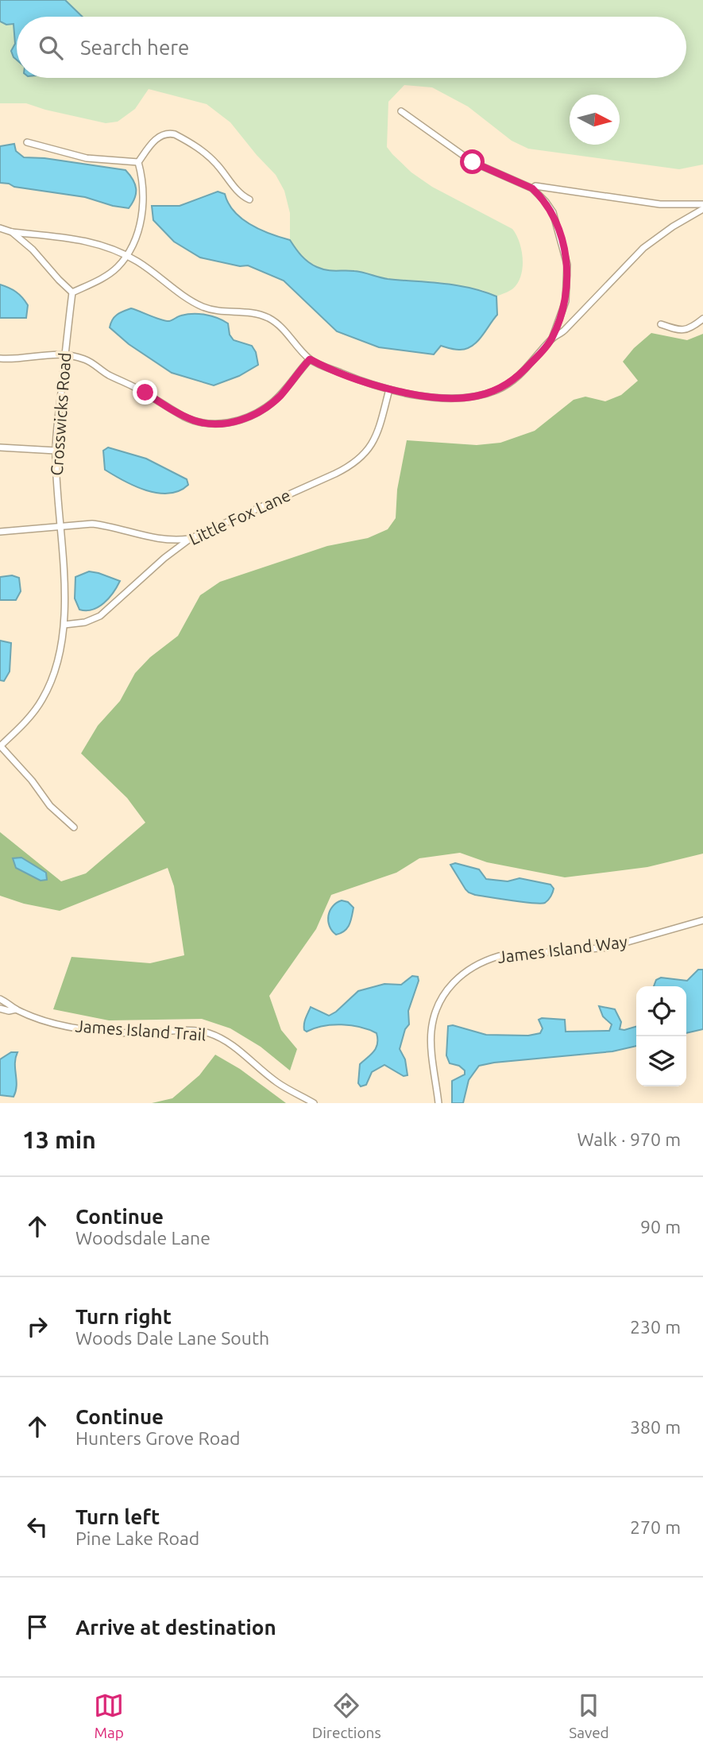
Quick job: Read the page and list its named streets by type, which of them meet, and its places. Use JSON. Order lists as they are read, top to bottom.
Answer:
{
  "streets": {
    "street": [
      "Crosswicks Road",
      "Little Fox Lane",
      "James Island Way",
      "James Island Trail"
    ]
  },
  "crossings": [
    ["Crosswicks Road", "Little Fox Lane"]
  ],
  "north": "right",
  "page": {
    "search": "Search here",
    "heading": ["13 min", "Walk · 970 m"],
    "list": [
      ["Continue", "Woodsdale Lane", "90 m"],
      ["Turn right", "Woods Dale Lane South", "230 m"],
      ["Continue", "Hunters Grove Road", "380 m"],
      ["Turn left", "Pine Lake Road", "270 m"],
      "Arrive at destination"
    ],
    "nav": ["Map", "Directions", "Saved"]
  }
}
